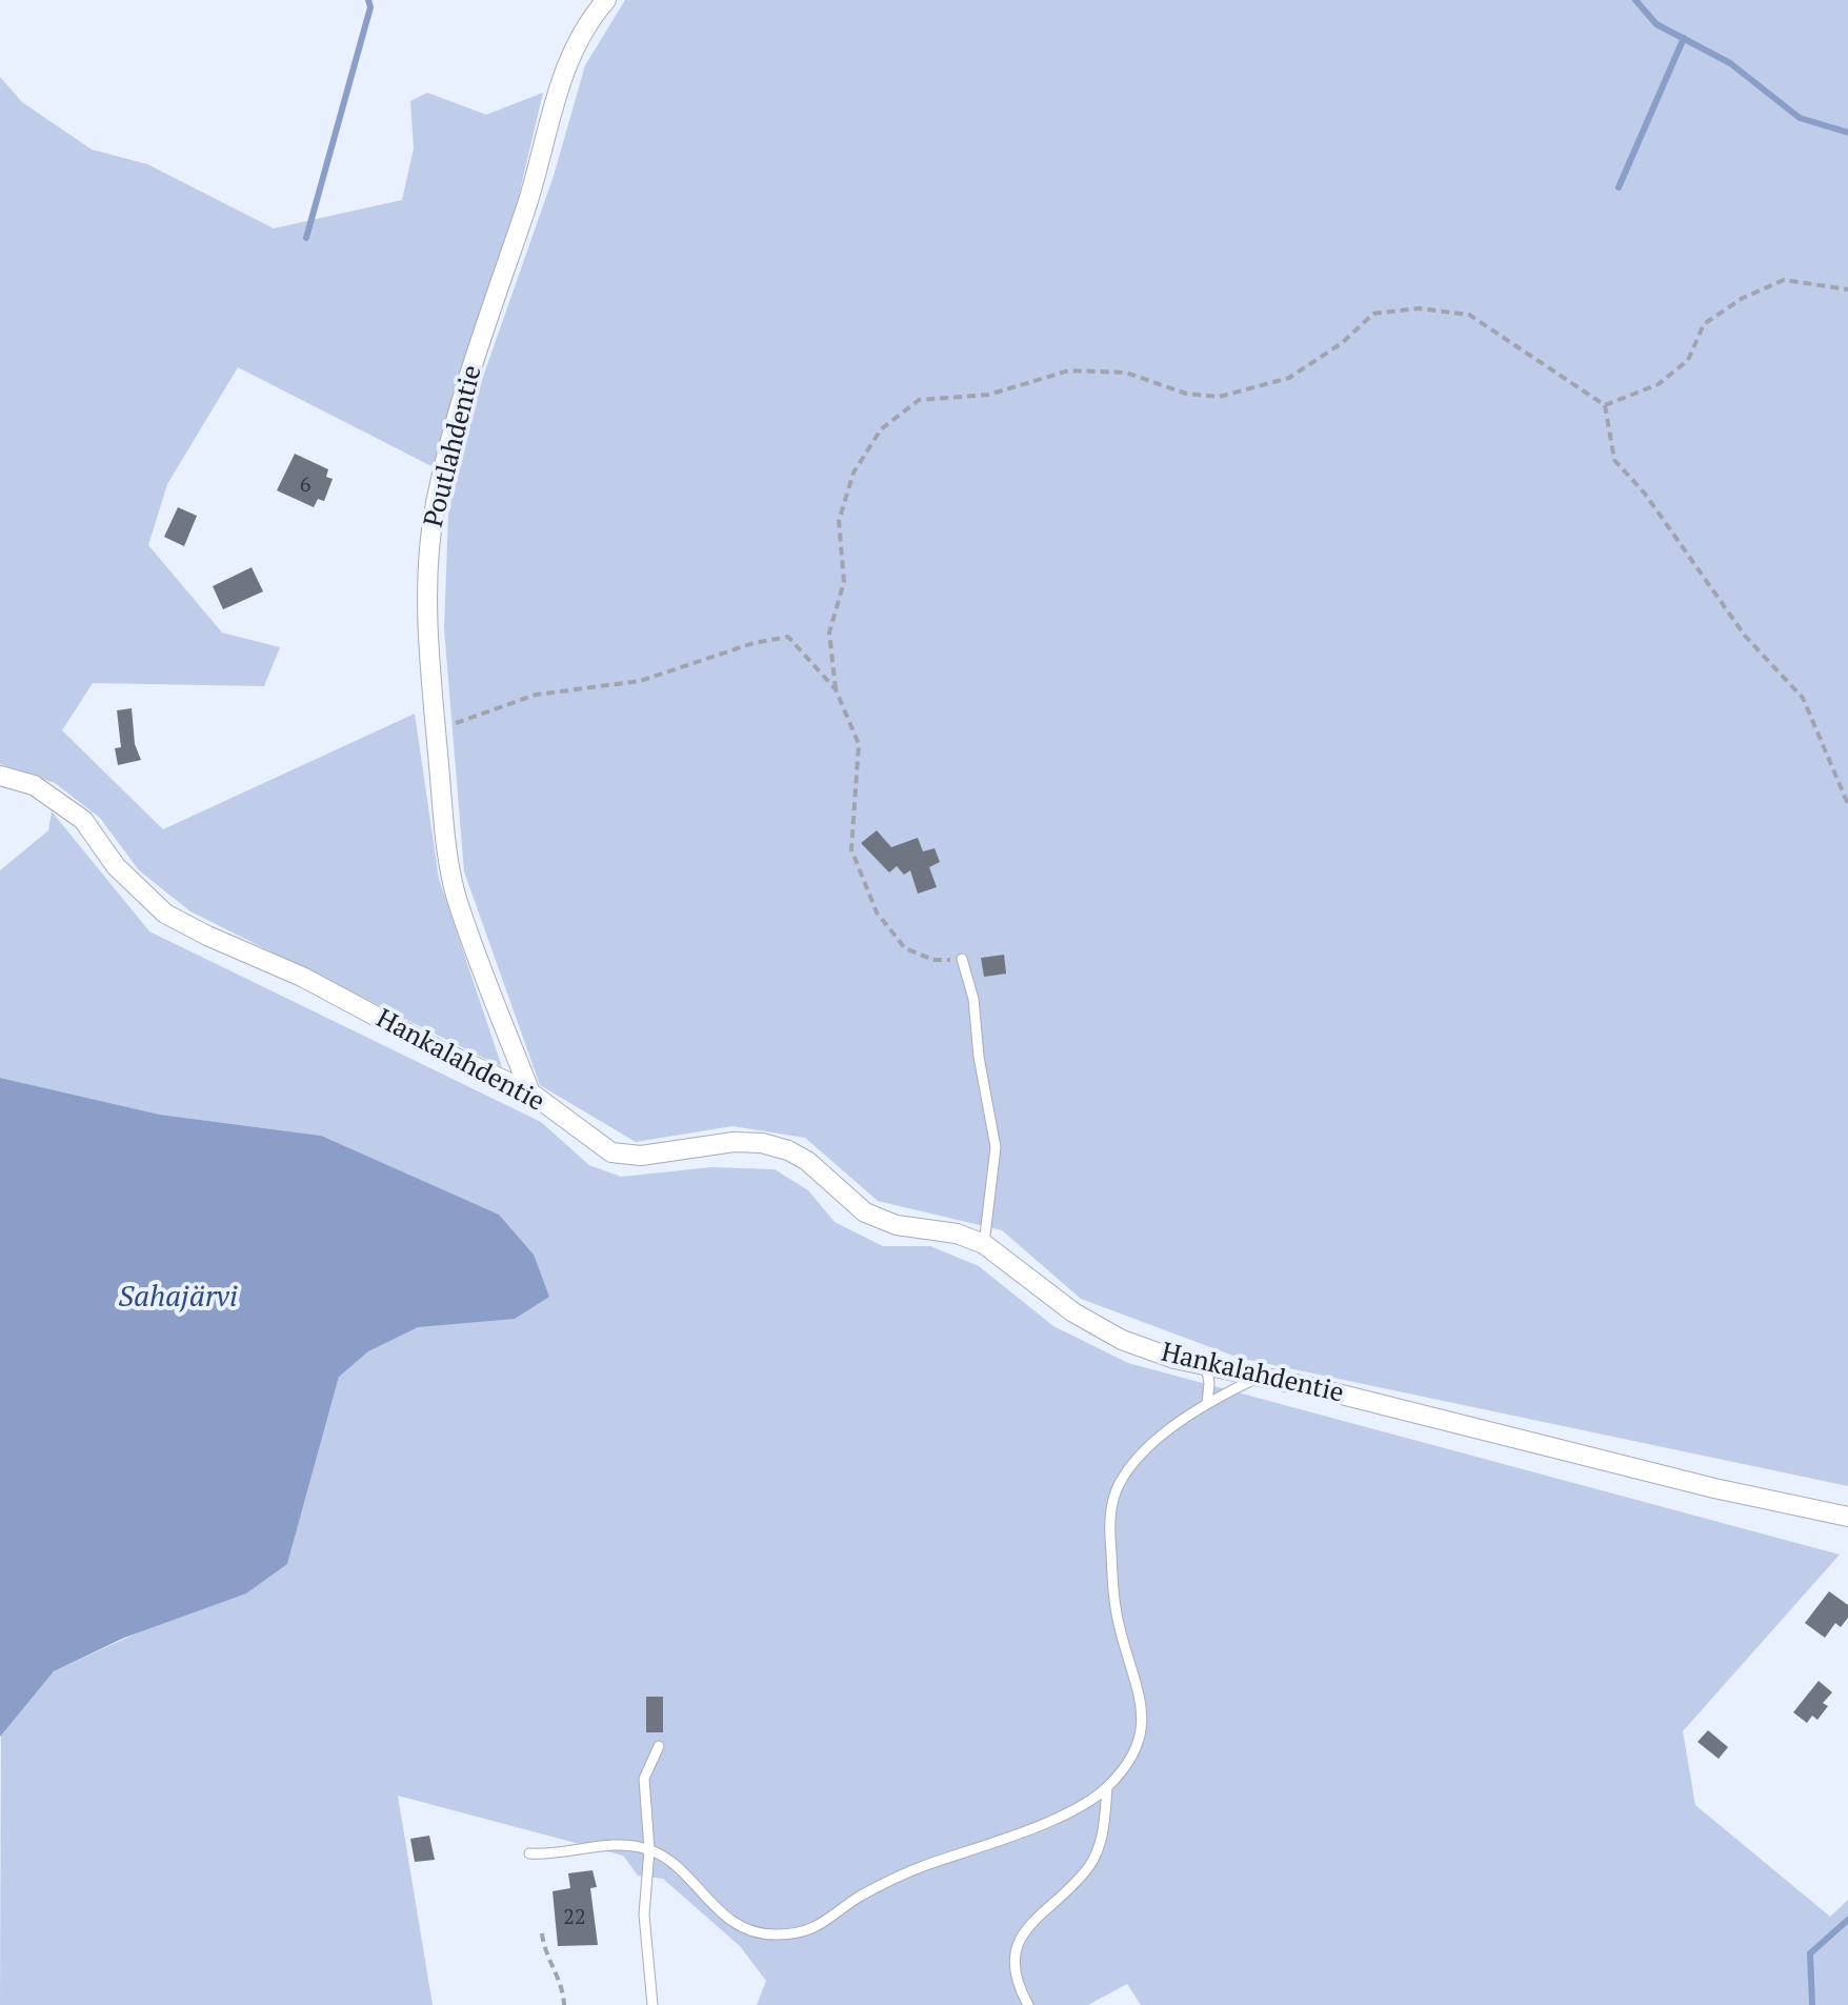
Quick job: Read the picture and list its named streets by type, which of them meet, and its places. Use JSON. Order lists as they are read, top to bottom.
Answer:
{
  "streets": {
    "street": ["Poutlahdentie", "Hankalahdentie"]
  },
  "crossings": [
    ["Poutlahdentie", "Hankalahdentie"]
  ],
  "water": ["Sahajärvi"],
  "house_numbers": ["6", "22"]
}
